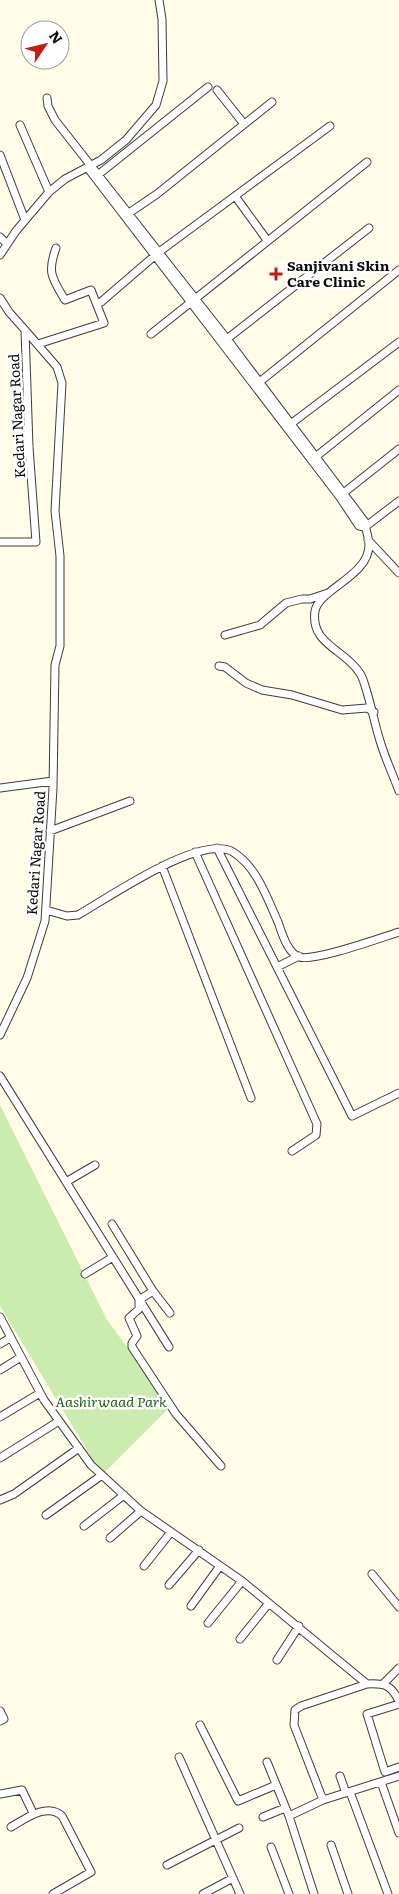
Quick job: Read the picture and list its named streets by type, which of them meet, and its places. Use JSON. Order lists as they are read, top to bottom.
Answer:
{
  "streets": {
    "street": ["Kedari Nagar Road"]
  },
  "parks": ["Aashirwaad Park"],
  "places": {
    "health": ["Sanjivani Skin Care Clinic"]
  },
  "north": "top right"
}
